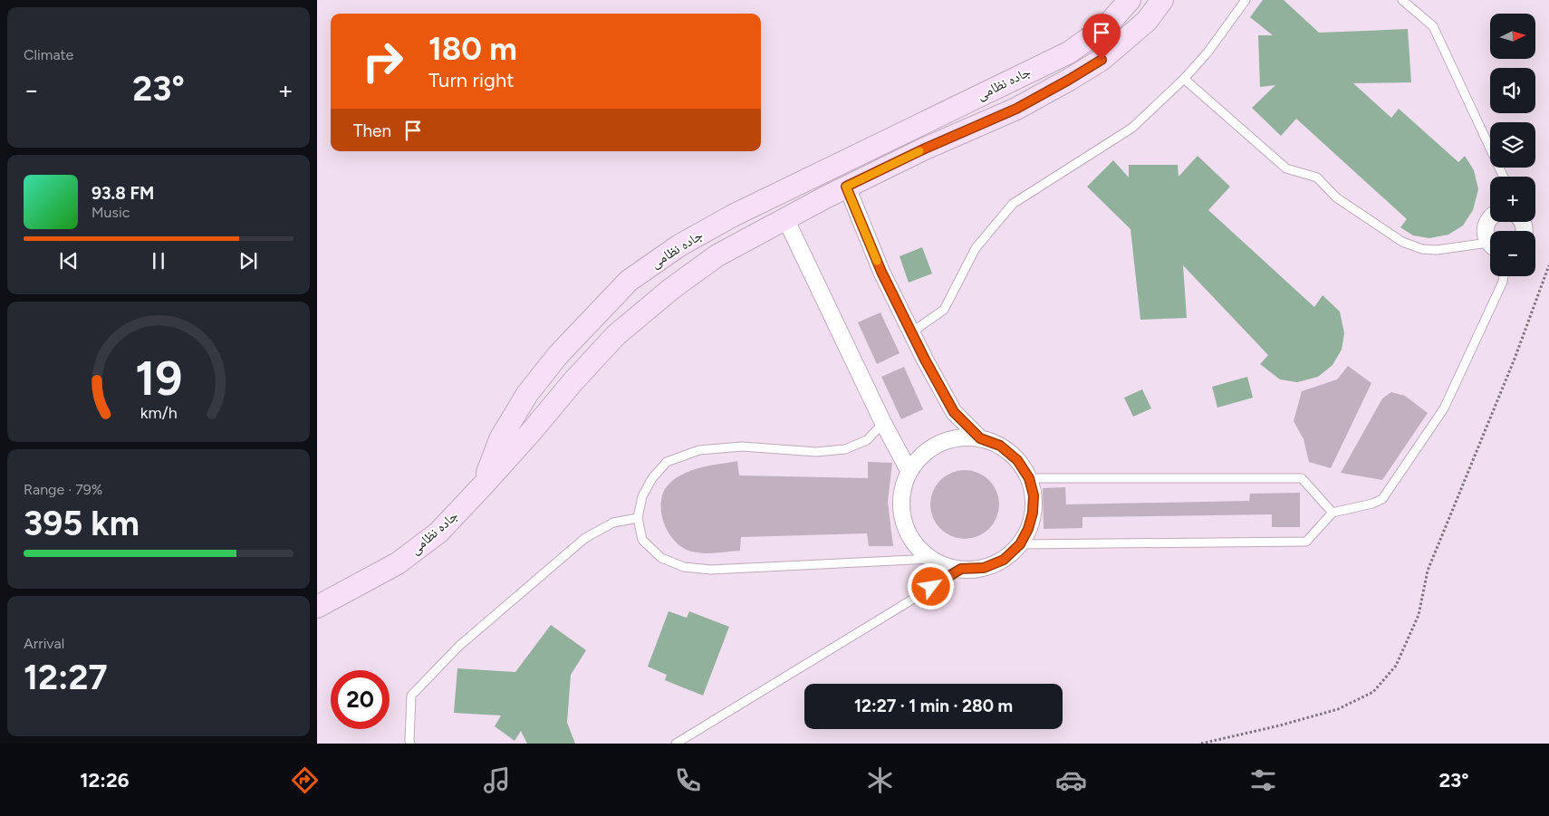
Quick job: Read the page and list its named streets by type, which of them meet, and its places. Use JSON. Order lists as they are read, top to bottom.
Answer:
{
  "streets": {
    "main road": ["جاده نظامی"]
  },
  "north": "right",
  "page": {
    "tile": [
      "Climate",
      ["Range · 79%", "395 km"],
      ["Arrival", "12:27"]
    ],
    "map_buttons": ["+", "−"],
    "turn": ["180 m", "Turn right"],
    "heat": ["−", "23°", "+"],
    "then": "Then",
    "song": ["93.8 FM", "Music"],
    "limit": "20",
    "trip": "12:27 · 1 min · 280 m",
    "tabs": ["12:26", "23°"],
    "gauge": ["19", "km/h"]
  }
}
